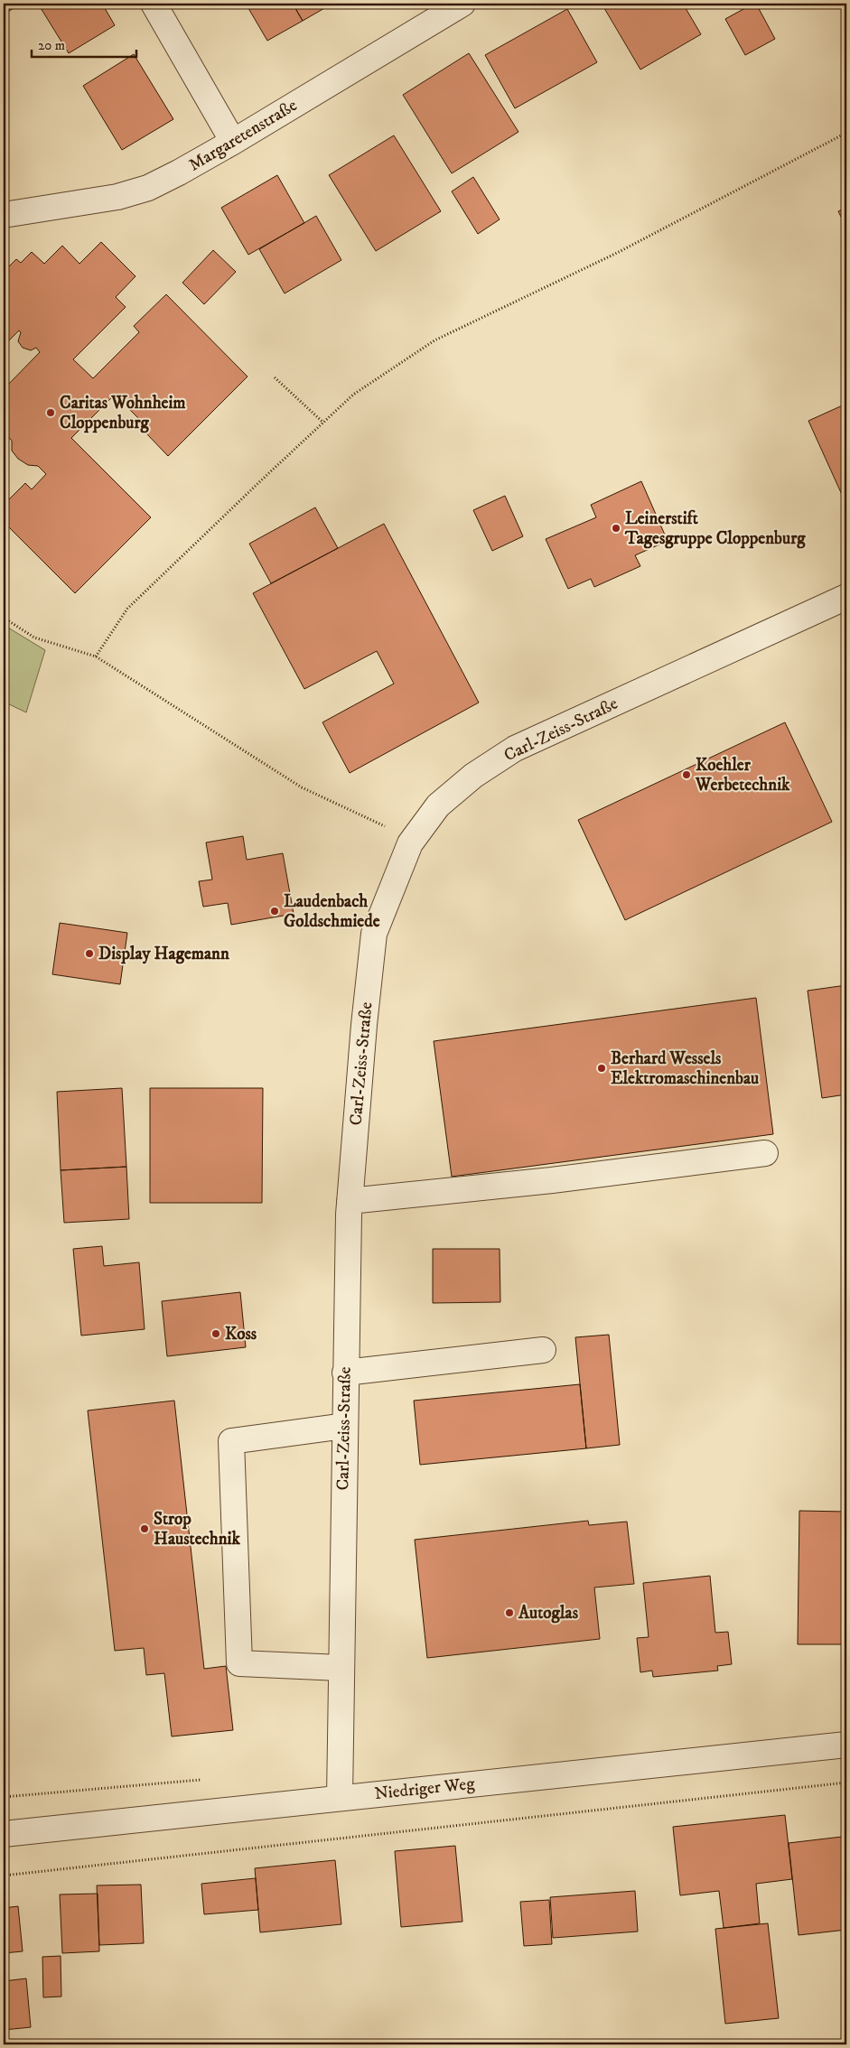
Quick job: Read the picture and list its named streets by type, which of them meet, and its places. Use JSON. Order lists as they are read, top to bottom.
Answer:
{
  "streets": {
    "street": ["Margaretenstraße", "Carl-Zeiss-Straße", "Niedriger Weg"]
  },
  "crossings": [
    ["Carl-Zeiss-Straße", "Niedriger Weg"]
  ],
  "places": [
    "Caritas Wohnheim Cloppenburg",
    "Leinerstift Tagesgruppe Cloppenburg",
    "Koehler Werbetechnik",
    "Laudenbach Goldschmiede",
    "Display Hagemann",
    "Berhard Wessels Elektromaschinenbau",
    "Koss",
    "Strop Haustechnik",
    "Autoglas"
  ],
  "scale_bar": "20 m"
}
